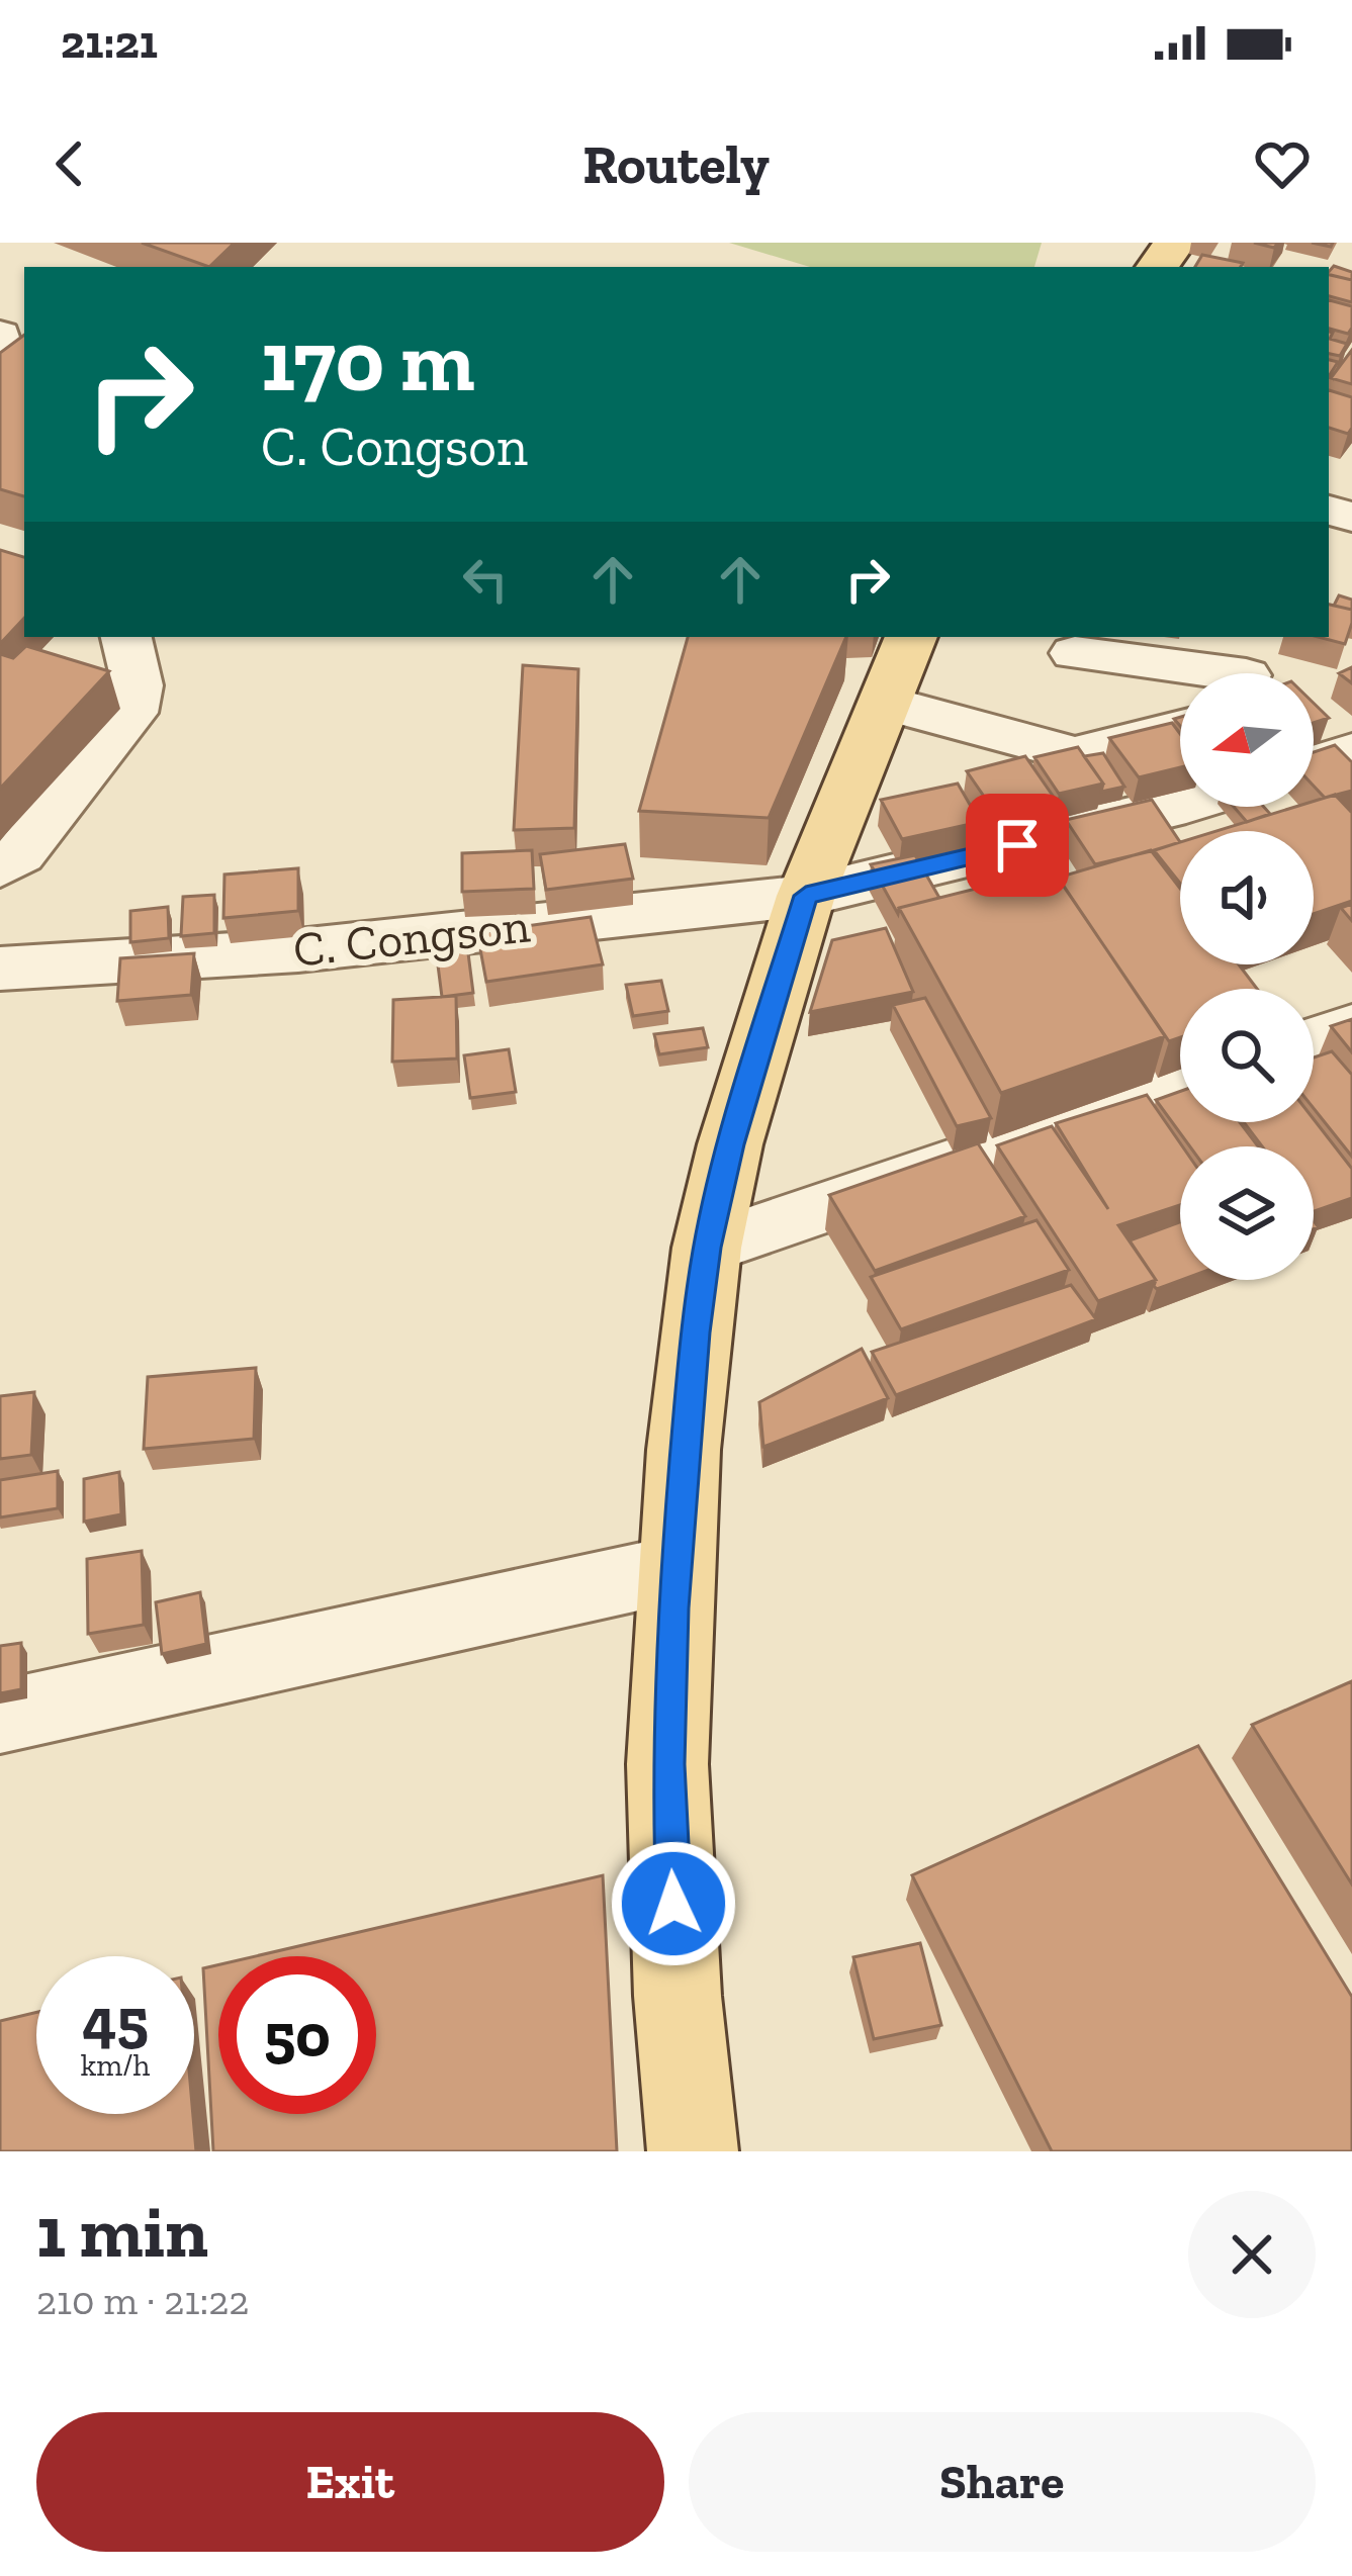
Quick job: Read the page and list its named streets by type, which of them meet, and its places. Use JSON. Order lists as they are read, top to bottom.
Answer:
{
  "streets": {
    "street": ["C. Congson"]
  },
  "north": "left",
  "page": {
    "status": "21:21",
    "header": "Routely",
    "turn": ["170 m", "C. Congson"],
    "speed": "45 km/h",
    "limit": "50",
    "heading": ["1 min", "210 m · 21:22"],
    "buttons": ["Exit", "Share"]
  }
}
